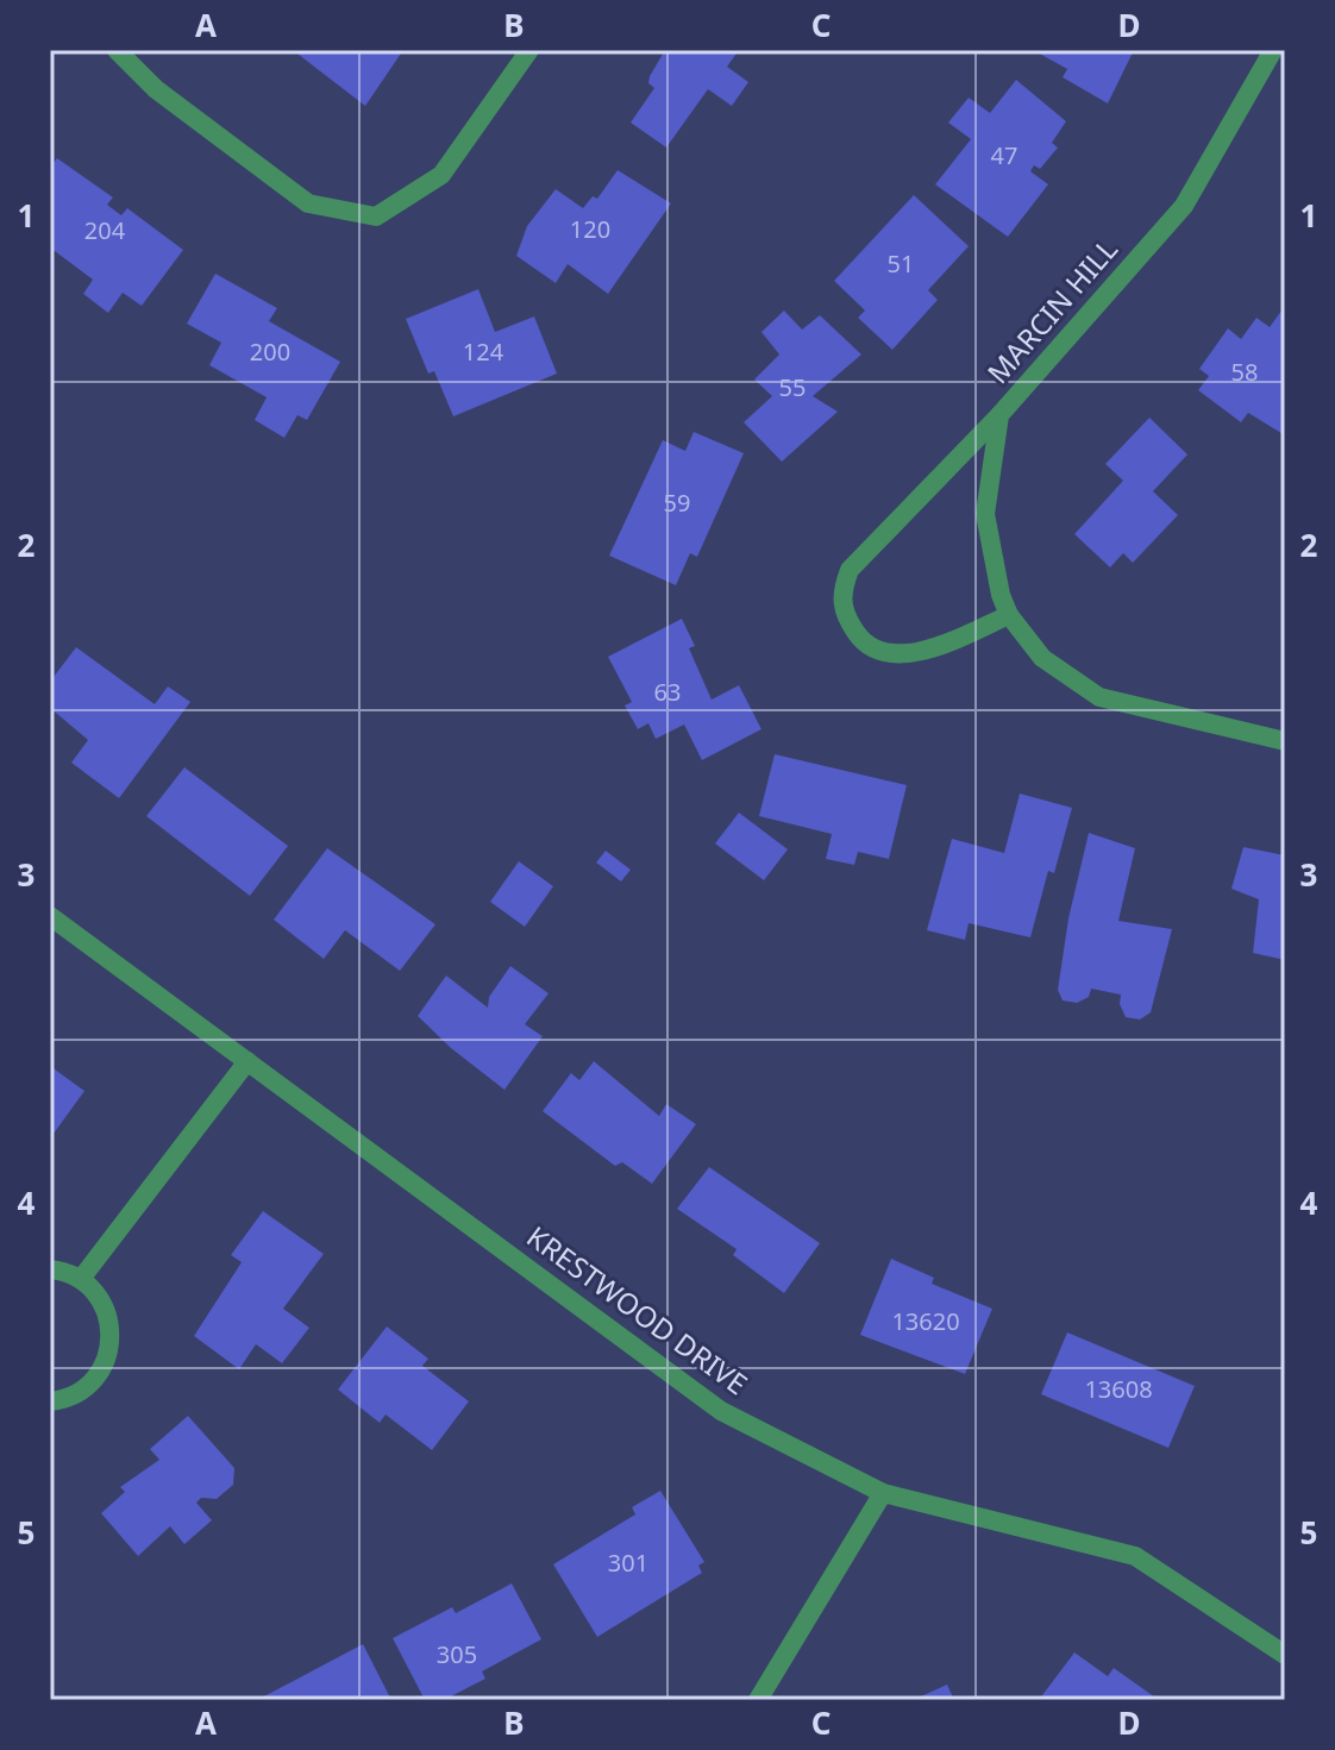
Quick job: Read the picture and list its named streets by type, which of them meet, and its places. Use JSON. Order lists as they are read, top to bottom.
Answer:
{
  "streets": {
    "street": ["MARCIN HILL", "KRESTWOOD DRIVE"]
  },
  "house_numbers": [
    "47",
    "120",
    "204",
    "51",
    "200",
    "124",
    "58",
    "55",
    "59",
    "63",
    "13620",
    "13608",
    "301",
    "305"
  ],
  "grid": {
    "columns": [
      "A",
      "B",
      "C",
      "D"
    ],
    "rows": [
      "1",
      "2",
      "3",
      "4",
      "5"
    ]
  }
}
